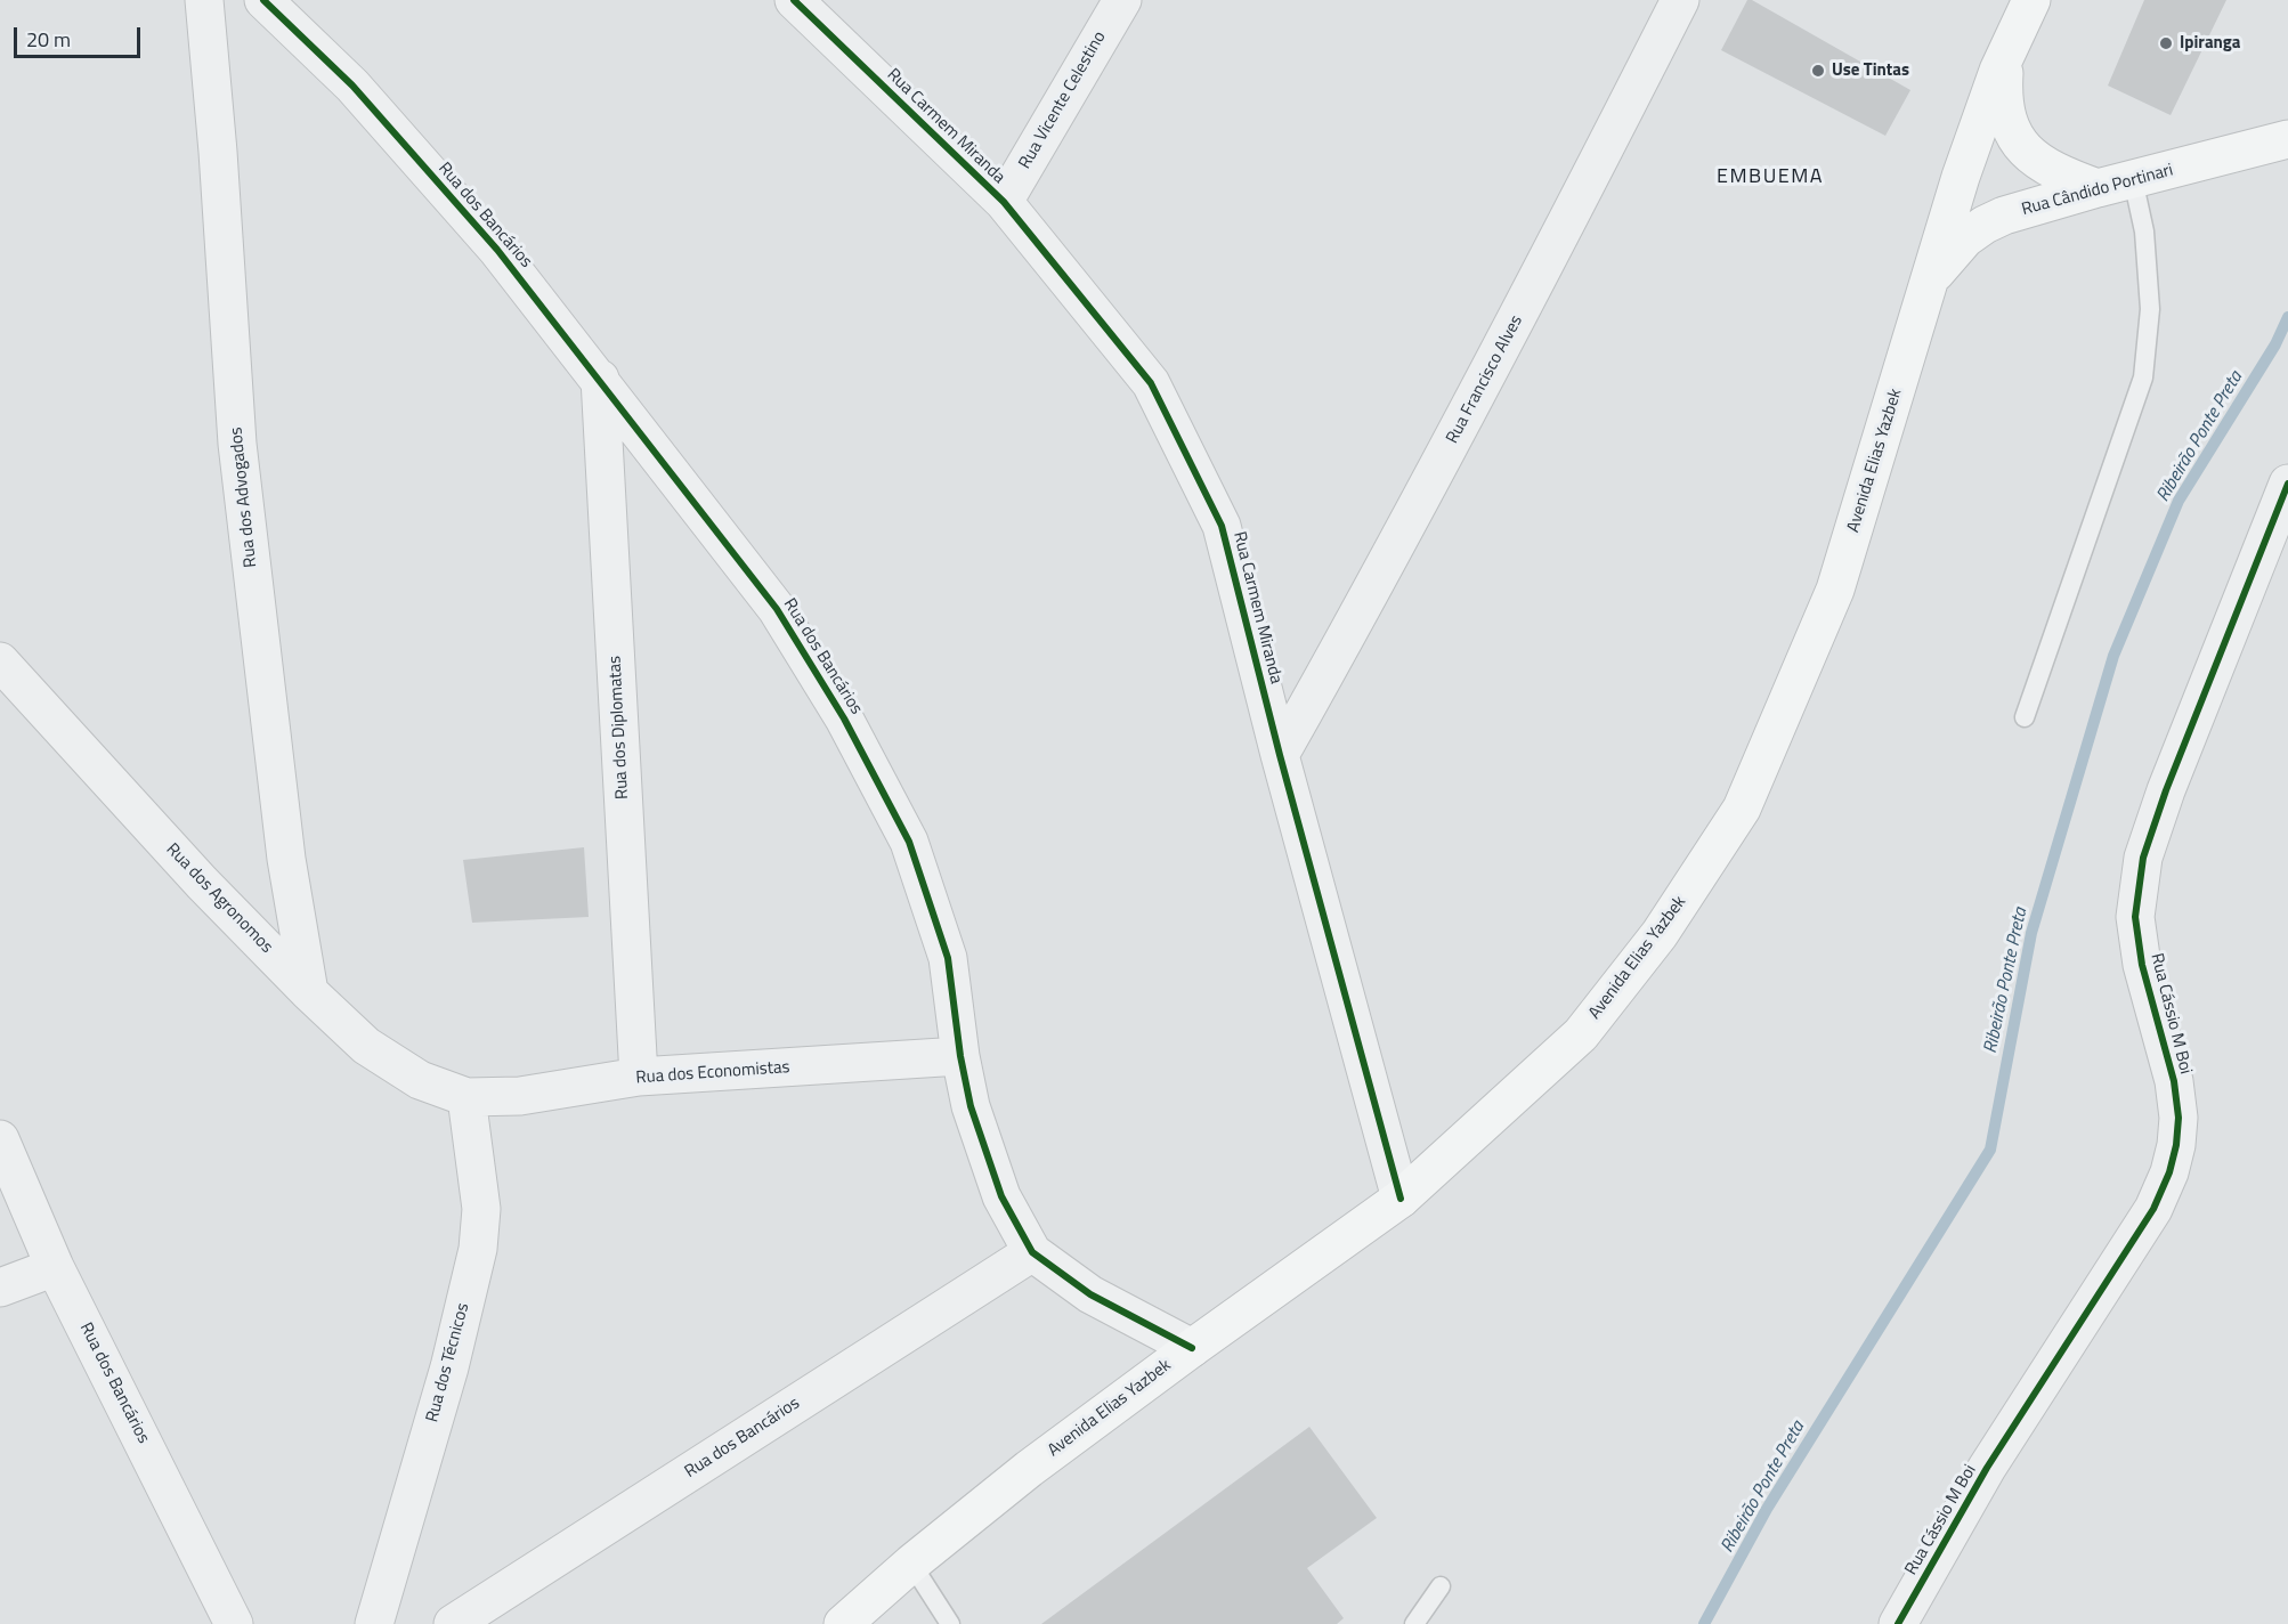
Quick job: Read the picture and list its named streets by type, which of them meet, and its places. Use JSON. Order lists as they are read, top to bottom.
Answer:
{
  "streets": {
    "main road": ["Rua Cândido Portinari", "Avenida Elias Yazbek"],
    "street": [
      "Rua Vicente Celestino",
      "Rua Carmem Miranda",
      "Rua dos Bancários",
      "Rua Francisco Alves",
      "Rua dos Advogados",
      "Rua dos Diplomatas",
      "Rua dos Agronomos",
      "Rua Cássio M Boi",
      "Rua dos Economistas",
      "Rua dos Técnicos"
    ]
  },
  "crossings": [
    ["Rua Vicente Celestino", "Rua Carmem Miranda"],
    ["Rua Carmem Miranda", "Rua Francisco Alves"],
    ["Rua Carmem Miranda", "Avenida Elias Yazbek"],
    ["Rua Cândido Portinari", "Avenida Elias Yazbek"],
    ["Rua dos Bancários", "Avenida Elias Yazbek"],
    ["Rua dos Bancários", "Rua dos Diplomatas"],
    ["Rua dos Bancários", "Rua dos Economistas"],
    ["Rua dos Advogados", "Rua dos Agronomos"],
    ["Rua dos Diplomatas", "Rua dos Economistas"],
    ["Rua dos Agronomos", "Rua dos Economistas"],
    ["Rua dos Agronomos", "Rua dos Técnicos"],
    ["Rua dos Economistas", "Rua dos Técnicos"]
  ],
  "districts": ["EMBUEMA"],
  "water": ["Ribeirão Ponte Preta"],
  "places": ["Ipiranga", "Use Tintas"],
  "scale_bar": "20 m"
}
